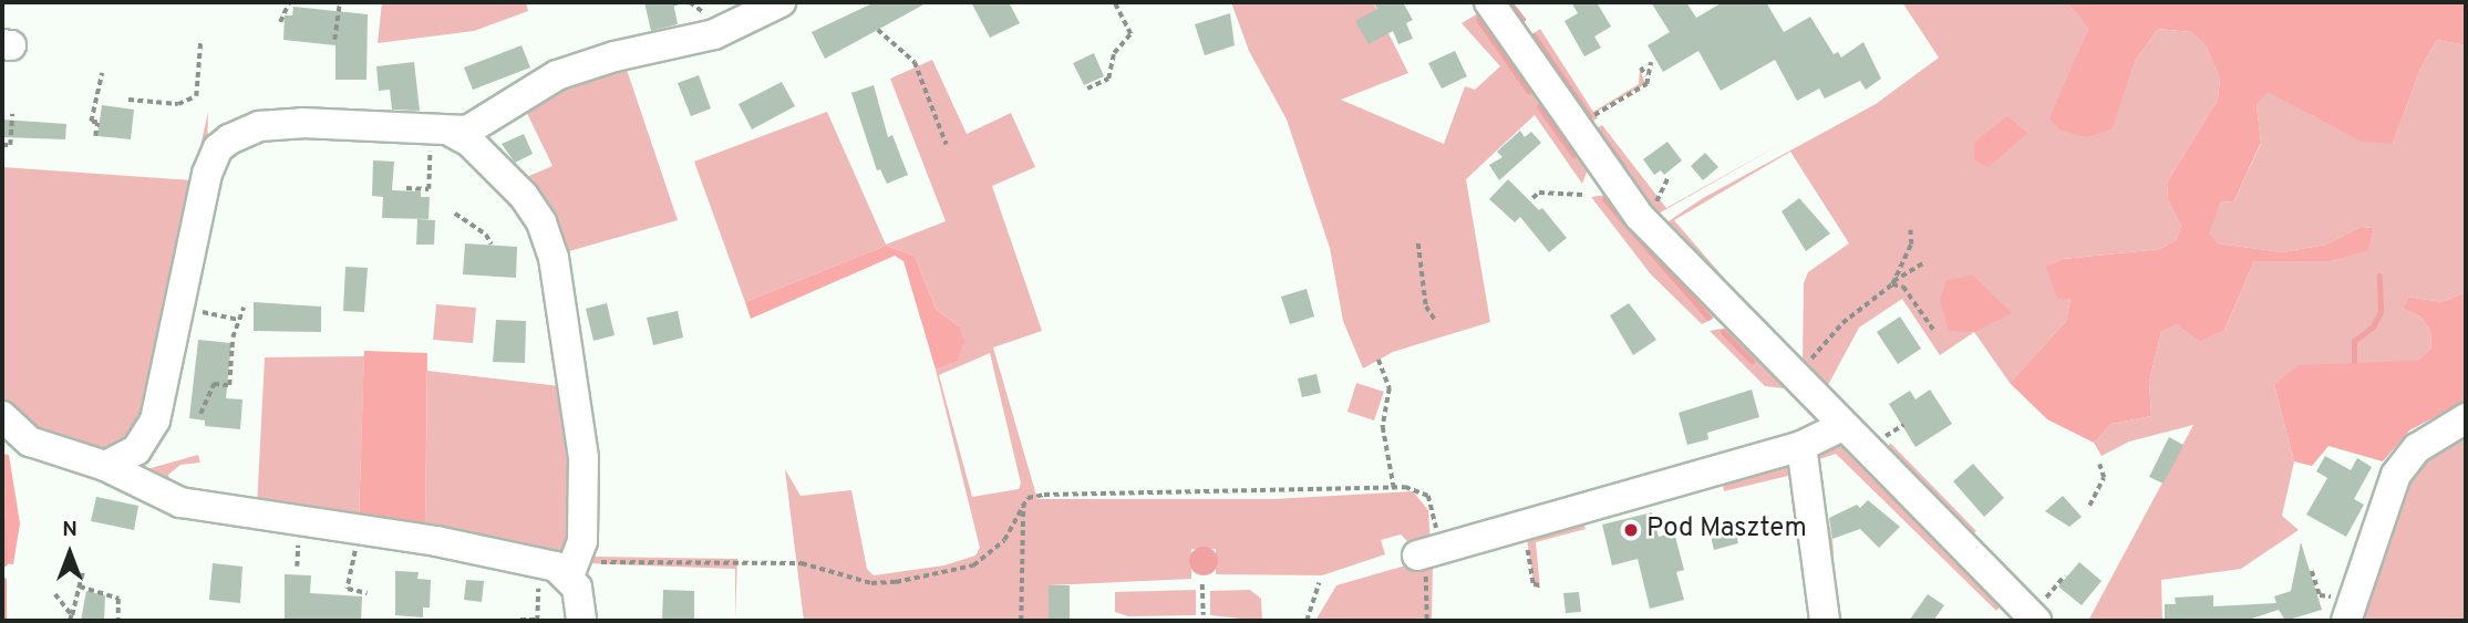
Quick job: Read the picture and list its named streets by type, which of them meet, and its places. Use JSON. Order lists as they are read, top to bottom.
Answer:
{
  "places": ["Pod Masztem"],
  "north": "top"
}
